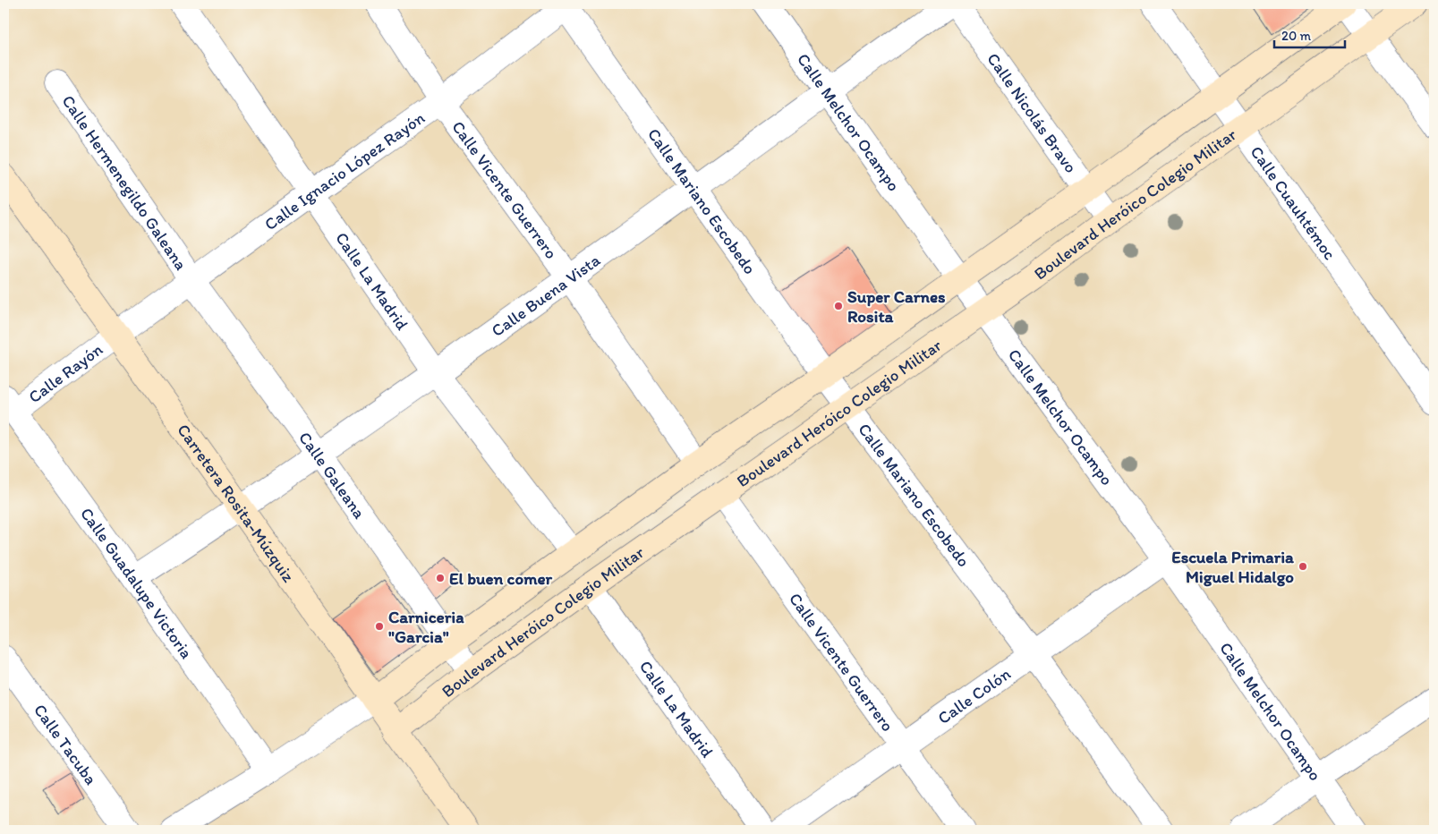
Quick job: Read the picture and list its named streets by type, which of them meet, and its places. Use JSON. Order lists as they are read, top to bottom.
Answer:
{
  "streets": {
    "street": [
      "Calle Nicolás Bravo",
      "Calle Melchor Ocampo",
      "Calle Ignacio López Rayón",
      "Calle Hermenegildo Galeana",
      "Calle Vicente Guerrero",
      "Calle Mariano Escobedo",
      "Calle Cuauhtémoc",
      "Boulevard Heróico Colegio Militar",
      "Calle La Madrid",
      "Calle Buena Vista",
      "Calle Rayón",
      "Calle Galeana",
      "Carretera Rosita-Múzquiz",
      "Calle Guadalupe Victoria",
      "Calle Colón",
      "Calle Tacuba"
    ]
  },
  "crossings": [
    ["Calle Nicolás Bravo", "Boulevard Heróico Colegio Militar"],
    ["Calle Melchor Ocampo", "Boulevard Heróico Colegio Militar"],
    ["Calle Melchor Ocampo", "Calle Buena Vista"],
    ["Calle Melchor Ocampo", "Calle Colón"],
    ["Calle Ignacio López Rayón", "Calle Hermenegildo Galeana"],
    ["Calle Ignacio López Rayón", "Calle Vicente Guerrero"],
    ["Calle Ignacio López Rayón", "Calle Mariano Escobedo"],
    ["Calle Ignacio López Rayón", "Calle La Madrid"],
    ["Calle Ignacio López Rayón", "Calle Rayón"],
    ["Calle Ignacio López Rayón", "Calle Galeana"],
    ["Calle Ignacio López Rayón", "Carretera Rosita-Múzquiz"],
    ["Calle Hermenegildo Galeana", "Calle Galeana"],
    ["Calle Vicente Guerrero", "Boulevard Heróico Colegio Militar"],
    ["Calle Vicente Guerrero", "Calle Buena Vista"],
    ["Calle Vicente Guerrero", "Calle Colón"],
    ["Calle Mariano Escobedo", "Boulevard Heróico Colegio Militar"],
    ["Calle Mariano Escobedo", "Calle Buena Vista"],
    ["Calle Mariano Escobedo", "Calle Colón"],
    ["Calle Cuauhtémoc", "Boulevard Heróico Colegio Militar"],
    ["Boulevard Heróico Colegio Militar", "Calle La Madrid"],
    ["Boulevard Heróico Colegio Militar", "Calle Galeana"],
    ["Boulevard Heróico Colegio Militar", "Carretera Rosita-Múzquiz"],
    ["Calle La Madrid", "Calle Buena Vista"],
    ["Calle Buena Vista", "Calle Galeana"],
    ["Calle Buena Vista", "Carretera Rosita-Múzquiz"],
    ["Calle Buena Vista", "Calle Guadalupe Victoria"],
    ["Calle Rayón", "Carretera Rosita-Múzquiz"],
    ["Calle Rayón", "Calle Guadalupe Victoria"]
  ],
  "places": [
    "Super Carnes Rosita",
    "Escuela Primaria Miguel Hidalgo",
    "El buen comer",
    "Carniceria \"Garcia\""
  ],
  "scale_bar": "20 m"
}
